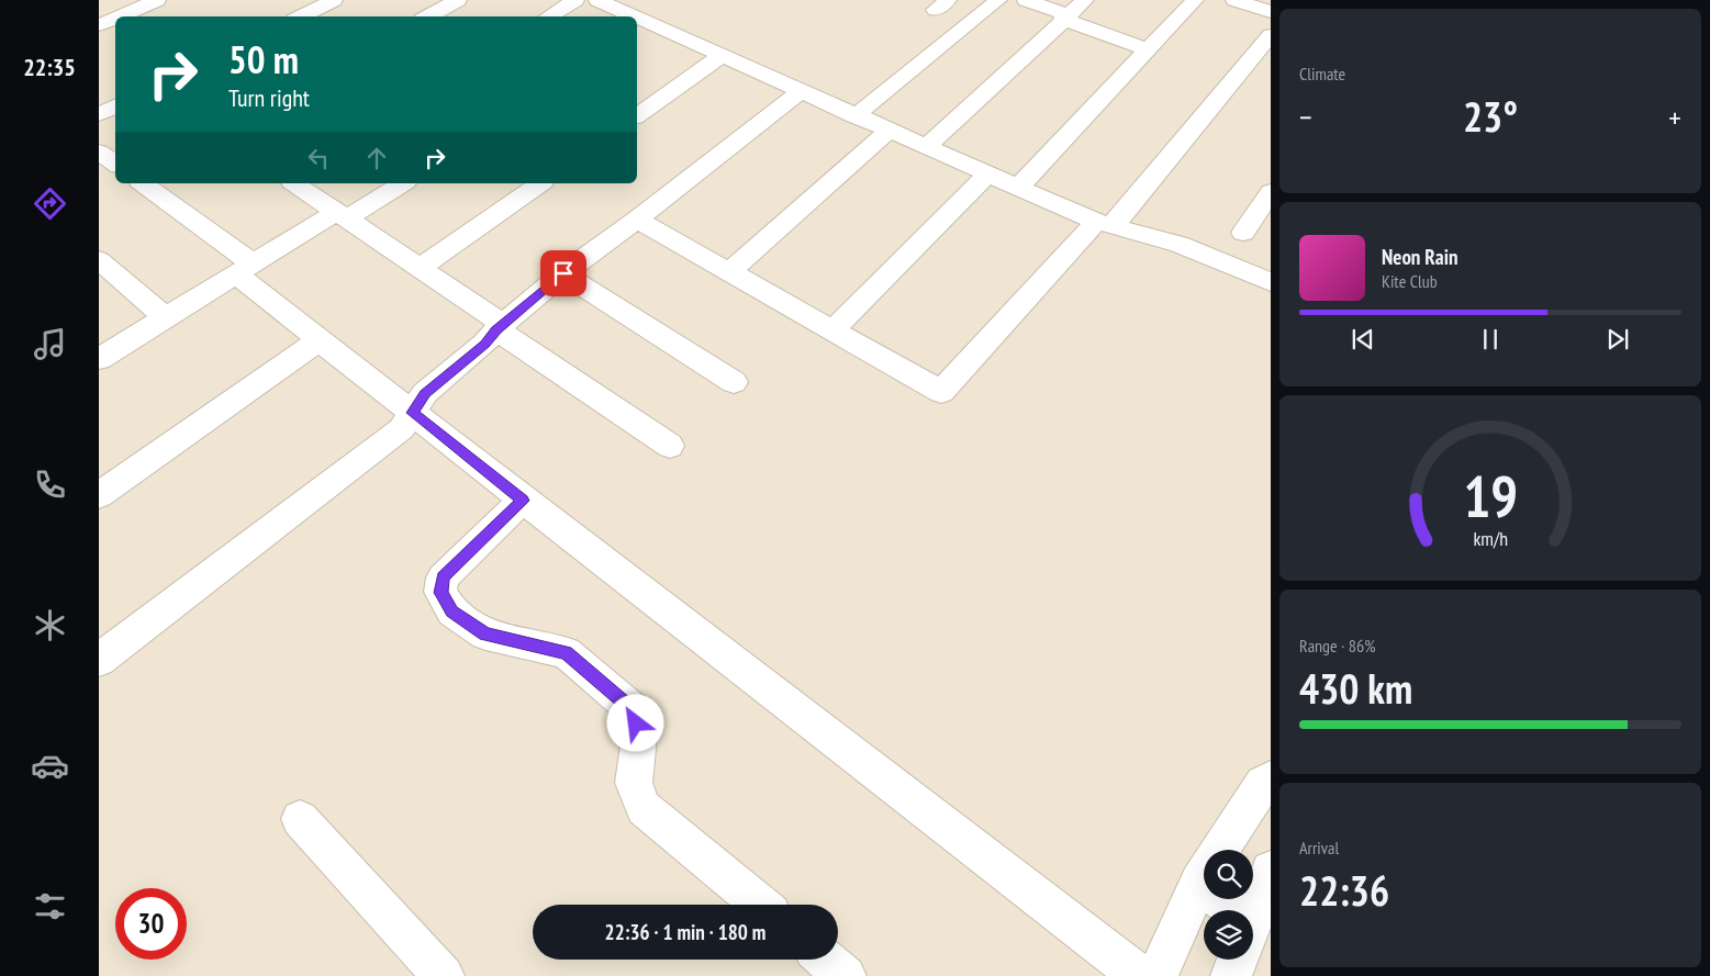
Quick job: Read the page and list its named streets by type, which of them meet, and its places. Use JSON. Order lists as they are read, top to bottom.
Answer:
{
  "page": {
    "tabs": "22:35",
    "tile": [
      "Climate",
      ["Range · 86%", "430 km"],
      ["Arrival", "22:36"]
    ],
    "turn": ["50 m", "Turn right"],
    "heat": ["−", "23°", "+"],
    "song": ["Neon Rain", "Kite Club"],
    "limit": "30",
    "trip": "22:36 · 1 min · 180 m",
    "gauge": ["19", "km/h"]
  }
}
